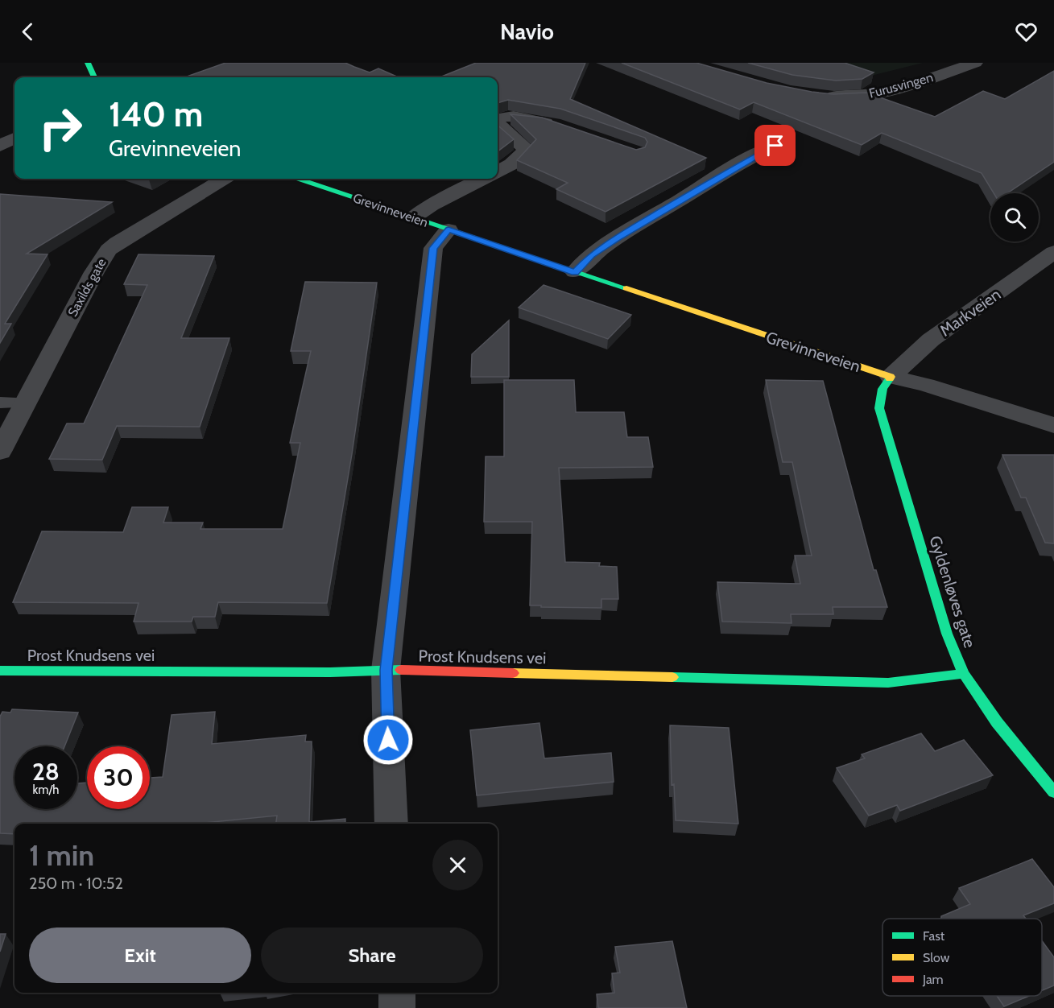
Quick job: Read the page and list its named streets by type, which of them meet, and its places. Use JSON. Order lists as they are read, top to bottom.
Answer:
{
  "streets": {
    "main road": ["Grevinneveien", "Gyldenløves gate", "Prost Knudsens vei"],
    "street": ["Furusvingen", "Saxilds gate", "Markveien"]
  },
  "crossings": [
    ["Grevinneveien", "Markveien"],
    ["Grevinneveien", "Gyldenløves gate"],
    ["Markveien", "Gyldenløves gate"],
    ["Gyldenløves gate", "Prost Knudsens vei"]
  ],
  "legend": ["Fast", "Slow", "Jam"],
  "page": {
    "header": "Navio",
    "turn": ["140 m", "Grevinneveien"],
    "speed": "28 km/h",
    "limit": "30",
    "heading": ["1 min", "250 m · 10:52"],
    "buttons": ["Exit", "Share"]
  }
}
